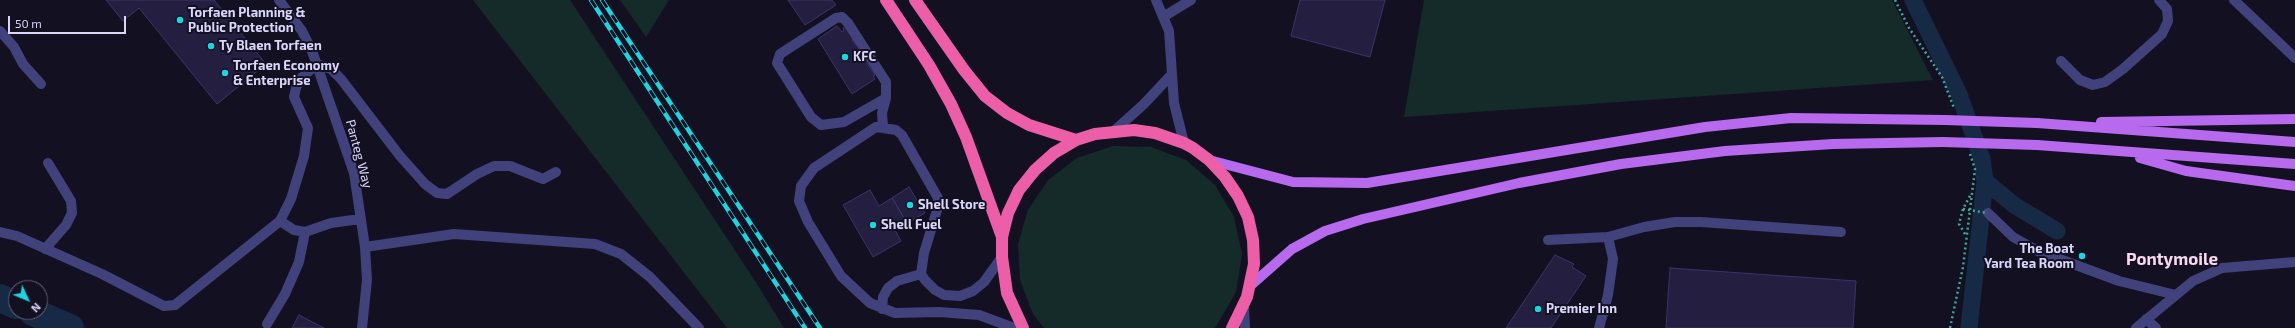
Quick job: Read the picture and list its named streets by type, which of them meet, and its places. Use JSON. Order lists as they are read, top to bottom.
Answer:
{
  "streets": {
    "street": ["Panteg Way"]
  },
  "districts": ["Pontymoile"],
  "places": [
    "Torfaen Planning & Public Protection",
    "Ty Blaen Torfaen",
    "KFC",
    "Torfaen Economy & Enterprise",
    "Shell Store",
    "Shell Fuel",
    "The Boat Yard Tea Room",
    "Premier Inn"
  ],
  "scale_bar": "50 m",
  "north": "bottom right"
}
